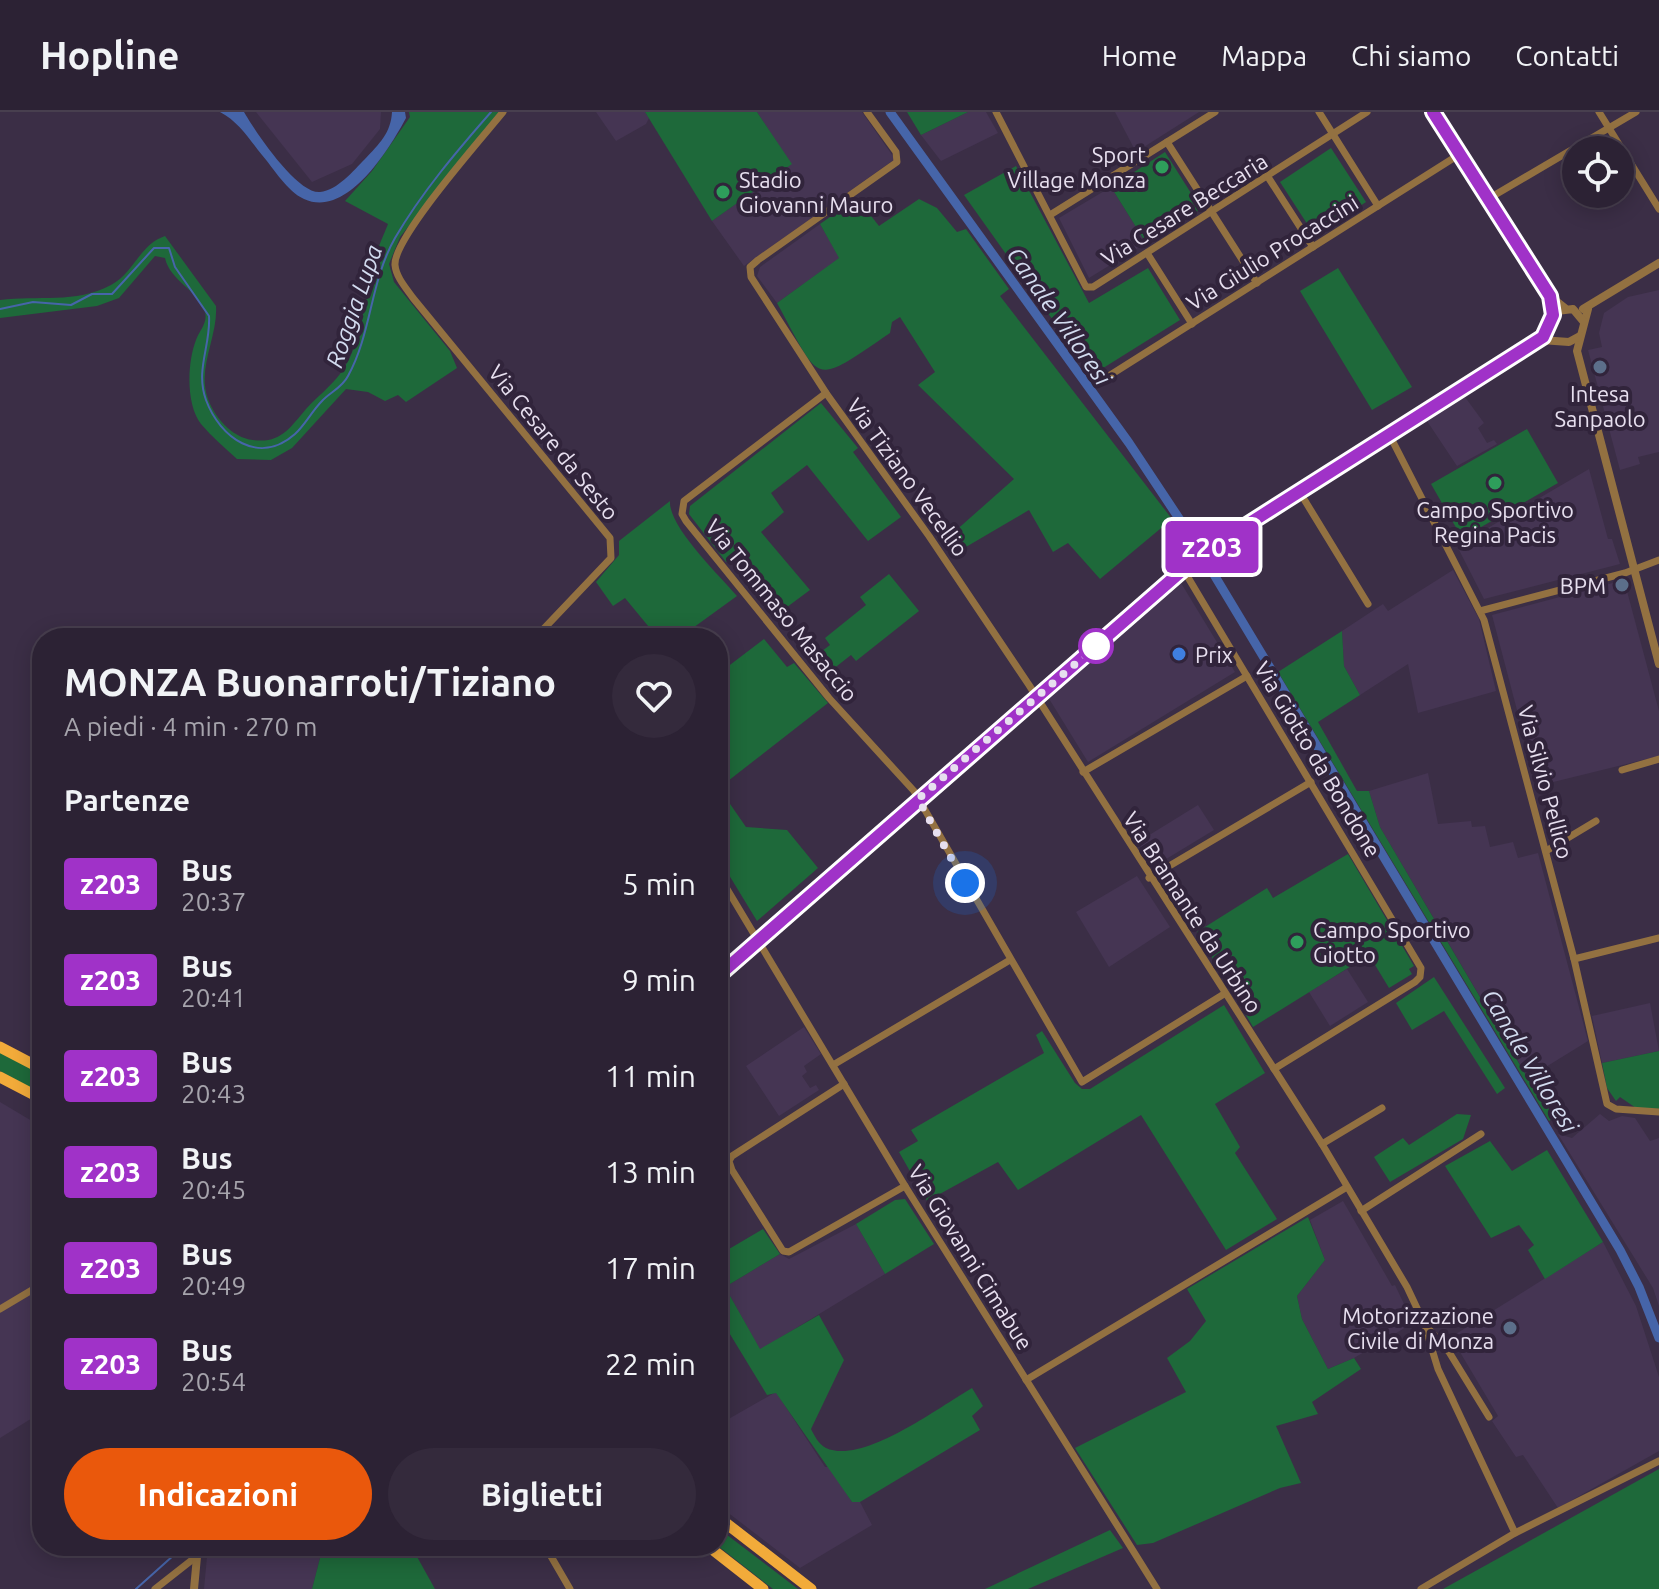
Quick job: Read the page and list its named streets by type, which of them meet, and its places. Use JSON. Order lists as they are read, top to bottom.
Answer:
{
  "streets": {
    "street": [
      "Via Cesare Beccaria",
      "Via Giulio Procaccini",
      "Via Cesare da Sesto",
      "Via Tiziano Vecellio",
      "Via Tommaso Masaccio",
      "Via Giotto da Bondone",
      "Via Silvio Pellico",
      "Via Bramante da Urbino",
      "Via Giovanni Cimabue"
    ]
  },
  "crossings": [
    ["Via Tiziano Vecellio", "Via Tommaso Masaccio"],
    ["Via Tiziano Vecellio", "Via Bramante da Urbino"],
    ["Via Tommaso Masaccio", "Via Bramante da Urbino"],
    ["Via Giotto da Bondone", "Via Bramante da Urbino"]
  ],
  "water": ["Roggia Lupa", "Canale Villoresi"],
  "places": [
    "Sport Village Monza",
    "Stadio Giovanni Mauro",
    "Intesa Sanpaolo",
    "Campo Sportivo Regina Pacis",
    "BPM",
    "Prix",
    "Campo Sportivo Giotto",
    "Motorizzazione Civile di Monza"
  ],
  "lines": ["bus line z203"],
  "page": {
    "header": "Hopline",
    "nav": [
      "Home",
      "Mappa",
      "Chi siamo",
      "Contatti"
    ],
    "on_map": "z203",
    "heading": [
      ["MONZA Buonarroti/Tiziano", "A piedi · 4 min · 270 m"],
      "Partenze"
    ],
    "list": [
      {
        "mark": "z203",
        "name": "Bus",
        "note": "20:37",
        "value": "5 min"
      },
      {
        "mark": "z203",
        "name": "Bus",
        "note": "20:41",
        "value": "9 min"
      },
      {
        "mark": "z203",
        "name": "Bus",
        "note": "20:43",
        "value": "11 min"
      },
      {
        "mark": "z203",
        "name": "Bus",
        "note": "20:45",
        "value": "13 min"
      },
      {
        "mark": "z203",
        "name": "Bus",
        "note": "20:49",
        "value": "17 min"
      },
      {
        "mark": "z203",
        "name": "Bus",
        "note": "20:54",
        "value": "22 min"
      }
    ],
    "buttons": ["Indicazioni", "Biglietti"]
  }
}
